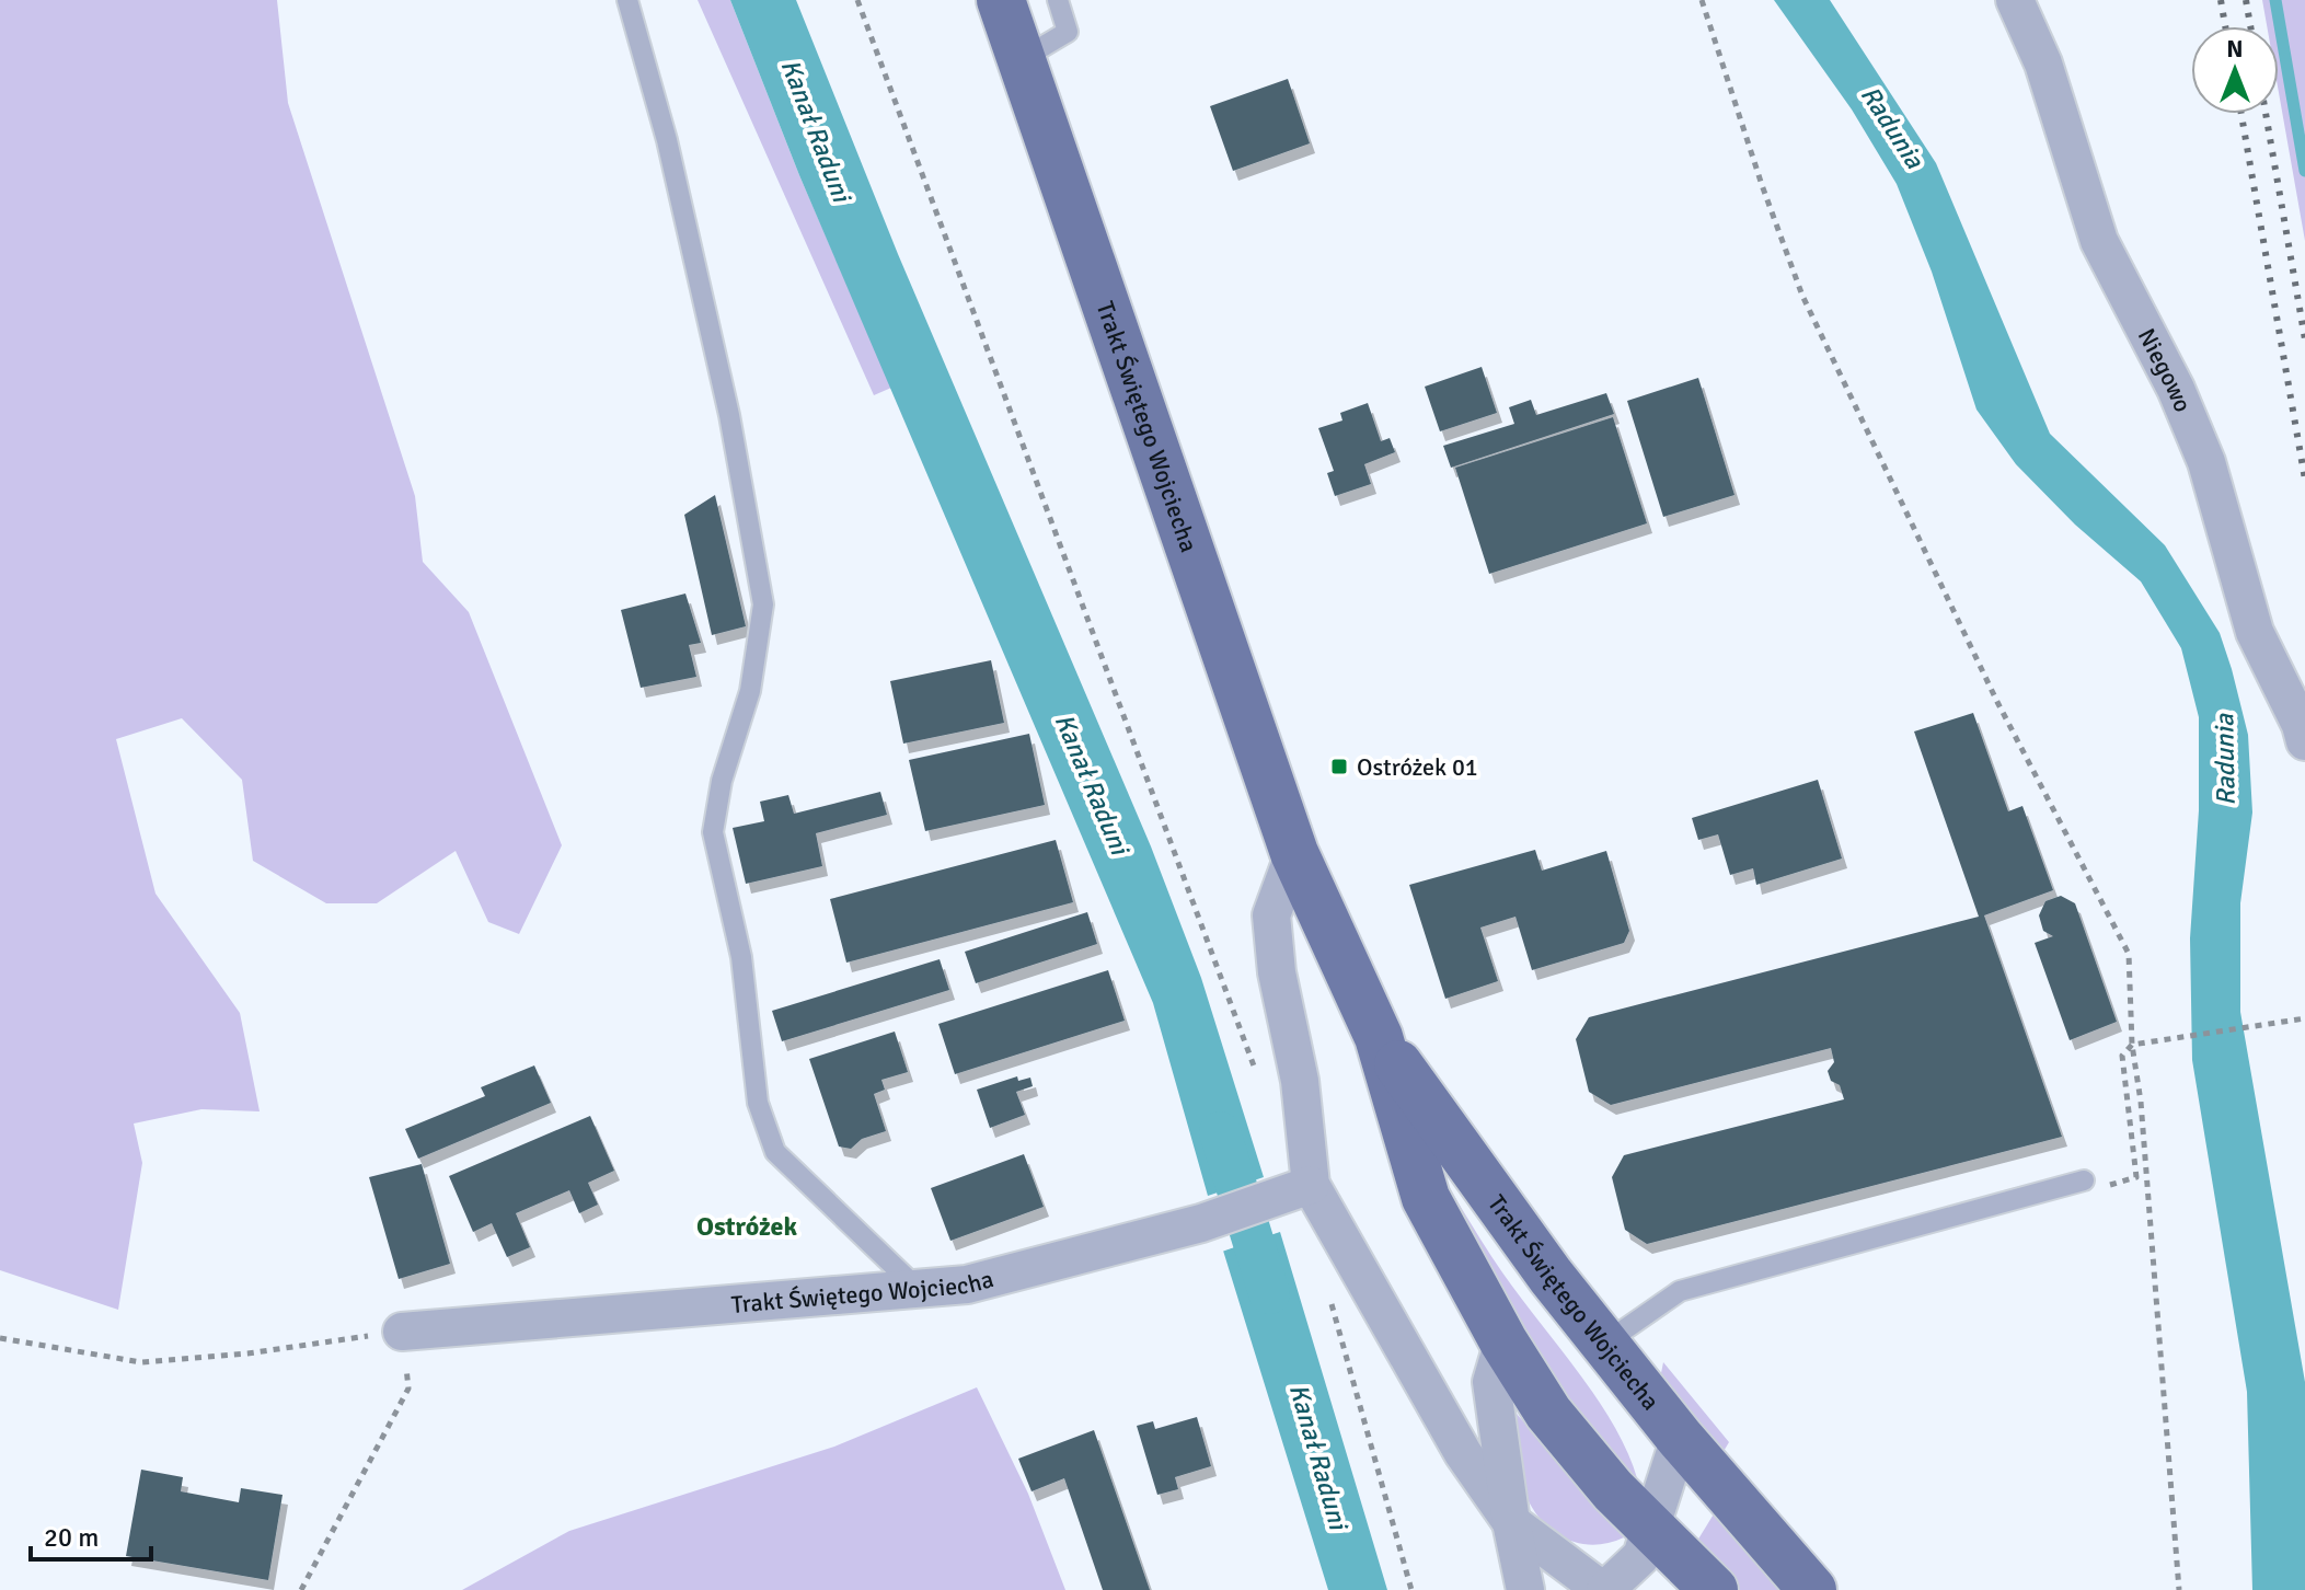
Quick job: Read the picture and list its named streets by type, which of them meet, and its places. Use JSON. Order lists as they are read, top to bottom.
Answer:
{
  "streets": {
    "main road": ["Trakt Świętego Wojciecha"],
    "street": ["Niegowo"]
  },
  "districts": ["Ostróżek"],
  "water": ["Radunia", "Kanał Raduni"],
  "places": {
    "transit": ["Ostróżek 01"]
  },
  "scale_bar": "20 m",
  "north": "top"
}
